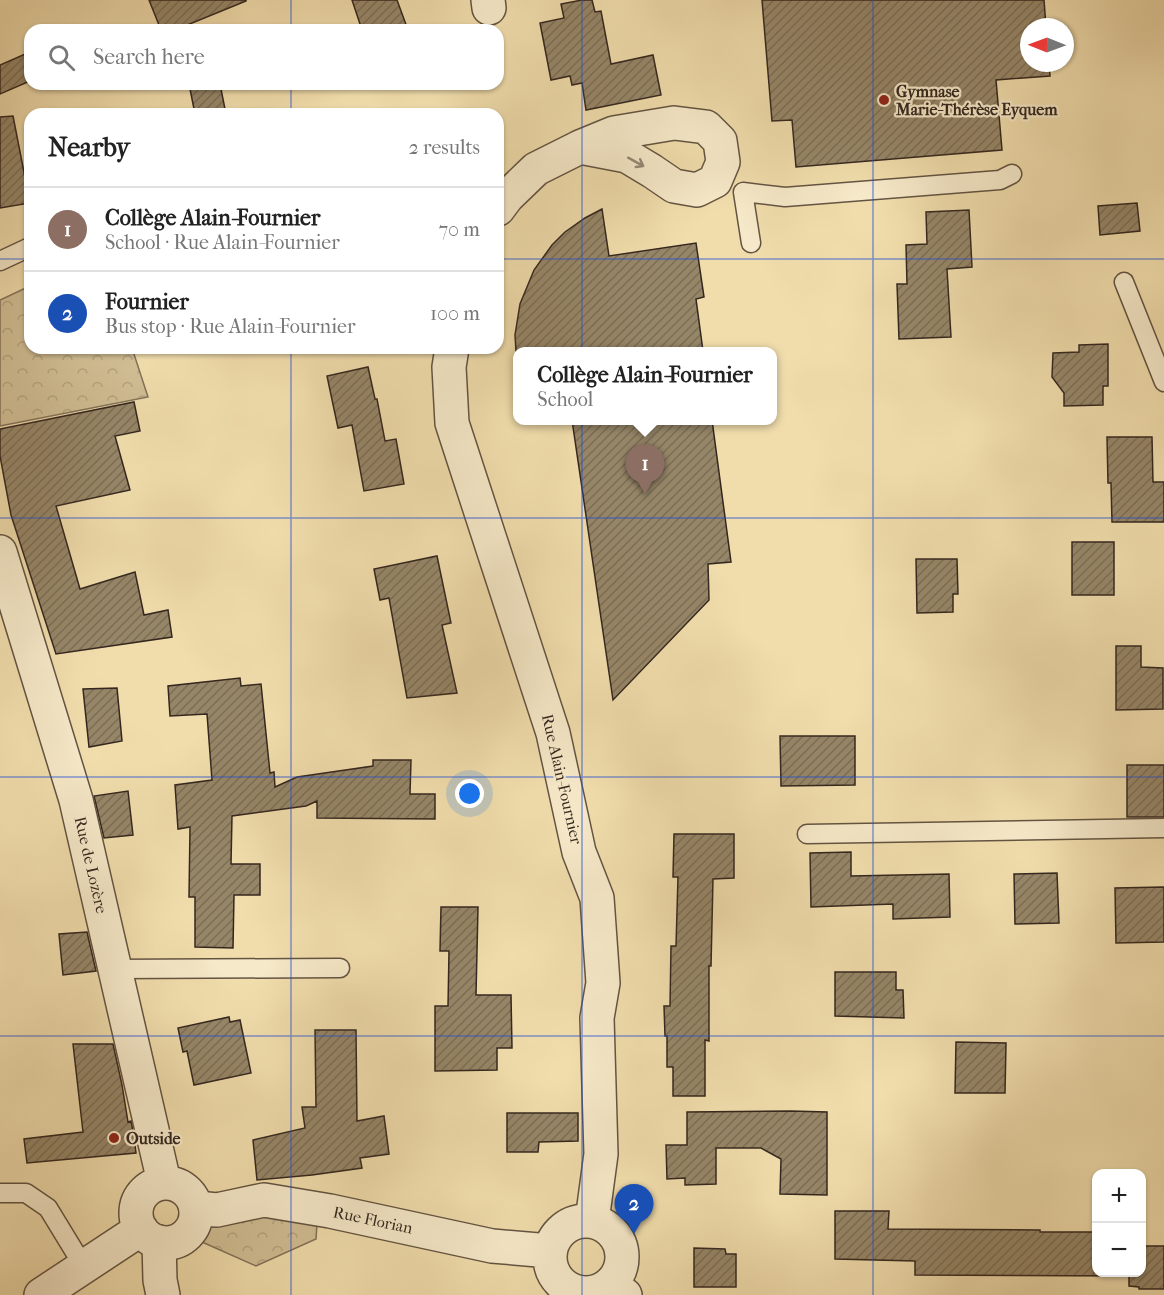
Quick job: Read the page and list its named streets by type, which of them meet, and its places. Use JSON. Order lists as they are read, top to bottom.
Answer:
{
  "streets": {
    "street": ["Rue Alain-Fournier", "Rue de Lozère", "Rue Florian"]
  },
  "crossings": [
    ["Rue Alain-Fournier", "Rue Florian"],
    ["Rue de Lozère", "Rue Florian"]
  ],
  "places": ["Gymnase Marie-Thérèse Eyquem", "Outside"],
  "north": "left",
  "page": {
    "search": "Search here",
    "heading": ["Nearby", "2 results"],
    "list": [
      {
        "mark": "1",
        "name": "Collège Alain-Fournier",
        "note": "School · Rue Alain-Fournier",
        "value": "70 m"
      },
      {
        "mark": "2",
        "name": "Fournier",
        "note": "Bus stop · Rue Alain-Fournier",
        "value": "100 m"
      }
    ],
    "popup": ["Collège Alain-Fournier", "School"],
    "pins": ["1", "2"],
    "map_buttons": ["+", "−"]
  }
}
